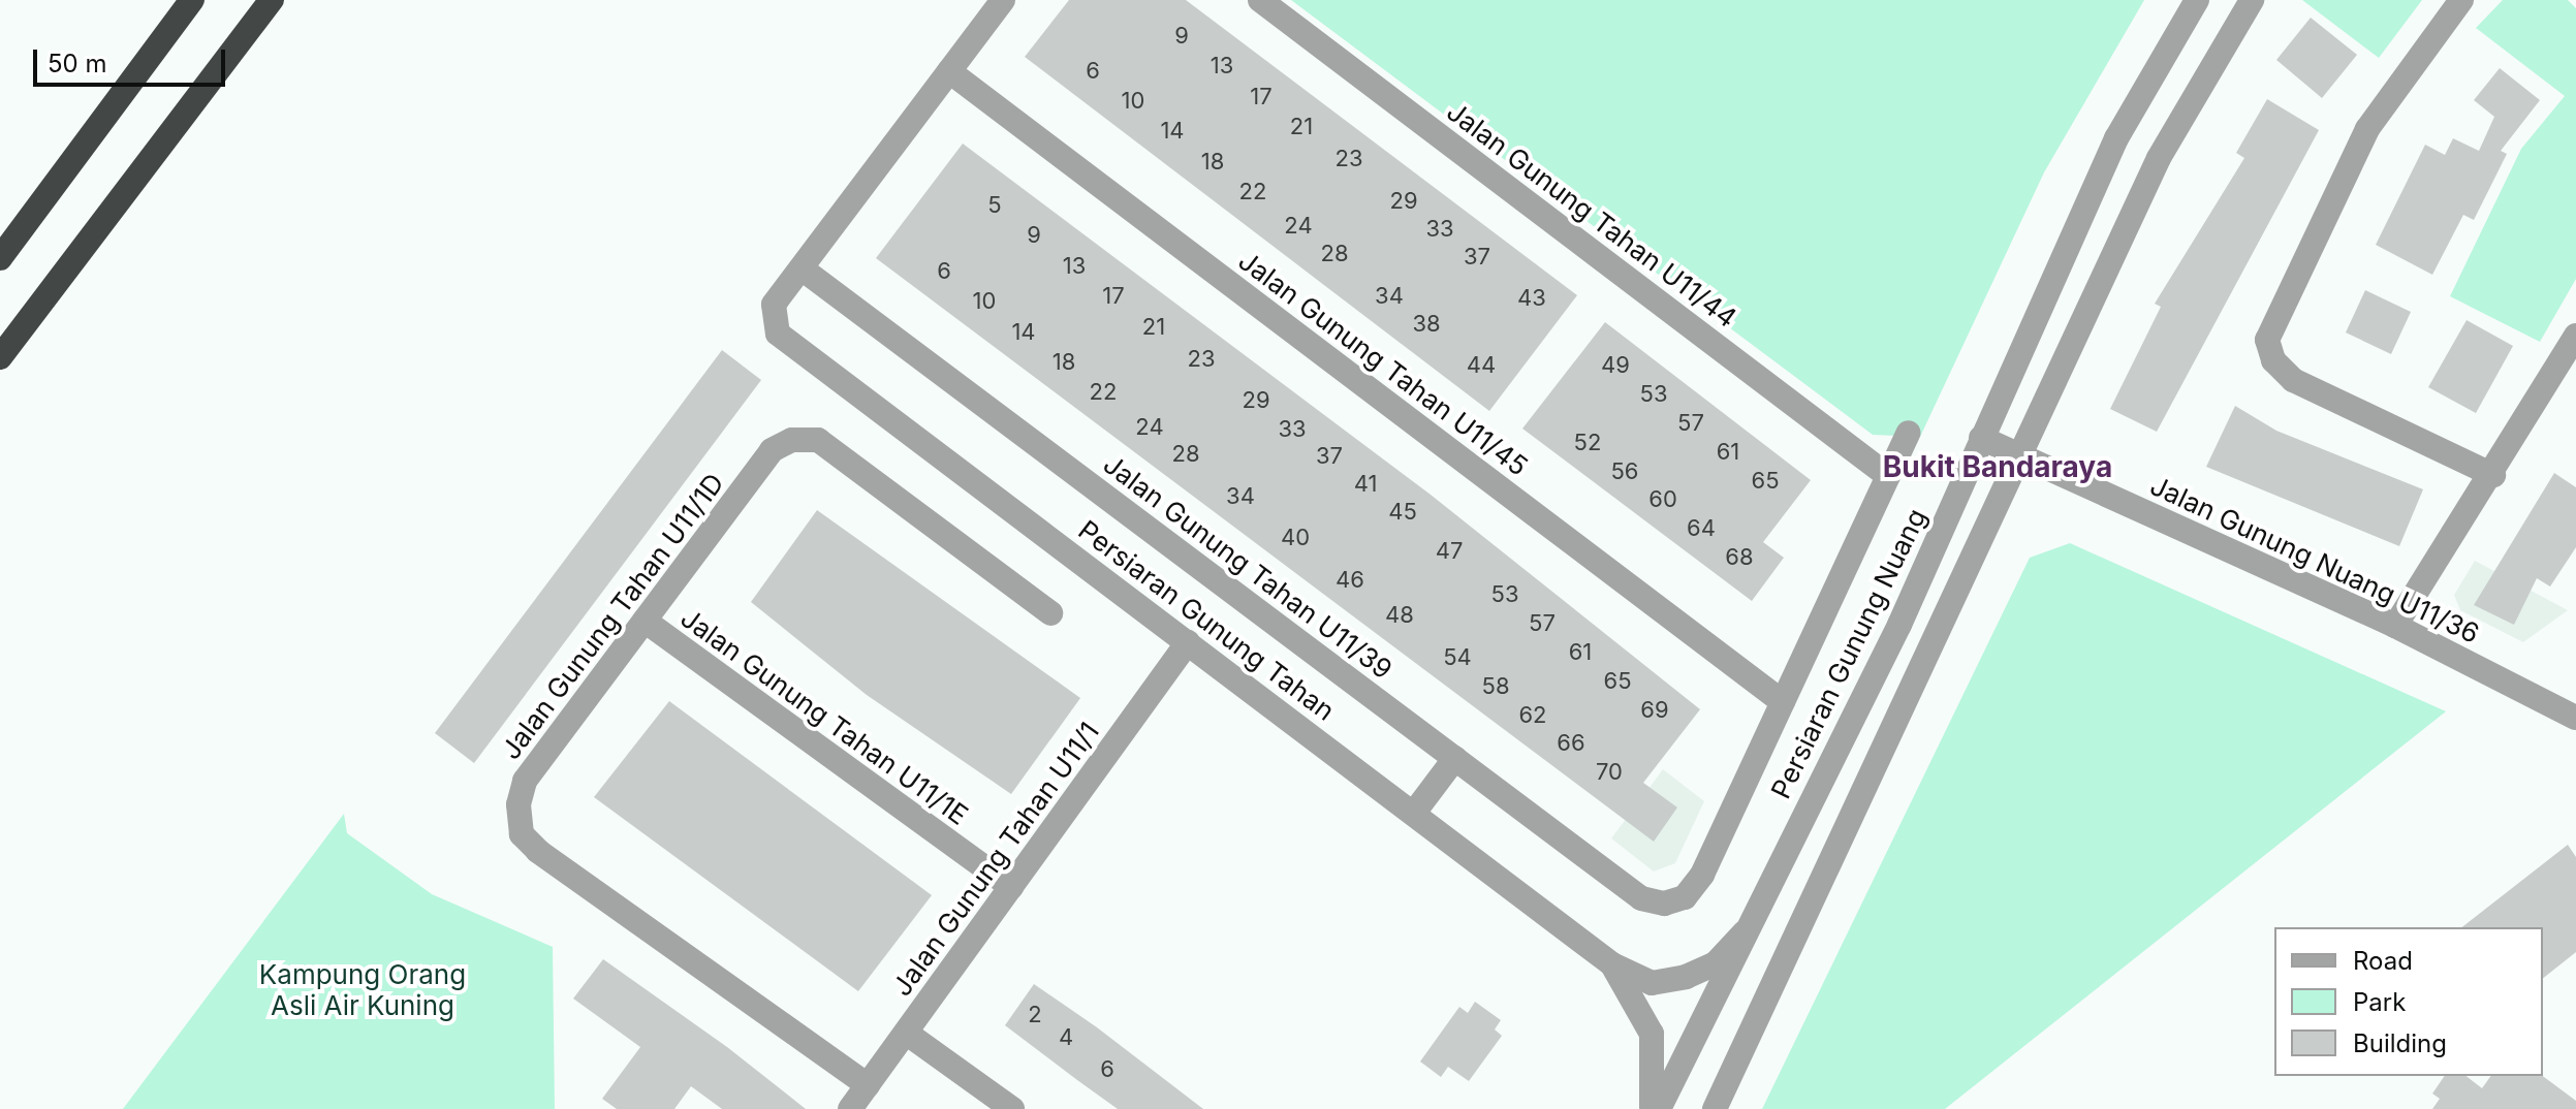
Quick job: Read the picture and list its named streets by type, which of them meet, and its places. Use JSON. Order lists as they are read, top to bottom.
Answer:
{
  "streets": {
    "street": [
      "Jalan Gunung Tahan U11/44",
      "Jalan Gunung Tahan U11/45",
      "Jalan Gunung Nuang U11/36",
      "Jalan Gunung Tahan U11/39",
      "Jalan Gunung Tahan U11/1D",
      "Persiaran Gunung Tahan",
      "Persiaran Gunung Nuang",
      "Jalan Gunung Tahan U11/1E",
      "Jalan Gunung Tahan U11/1"
    ]
  },
  "crossings": [
    ["Jalan Gunung Tahan U11/45", "Jalan Gunung Tahan U11/39"],
    ["Jalan Gunung Nuang U11/36", "Persiaran Gunung Nuang"],
    ["Jalan Gunung Tahan U11/39", "Persiaran Gunung Tahan"],
    ["Jalan Gunung Tahan U11/1D", "Jalan Gunung Tahan U11/1E"],
    ["Jalan Gunung Tahan U11/1D", "Jalan Gunung Tahan U11/1"],
    ["Persiaran Gunung Tahan", "Jalan Gunung Tahan U11/1"],
    ["Jalan Gunung Tahan U11/1E", "Jalan Gunung Tahan U11/1"]
  ],
  "districts": ["Bukit Bandaraya"],
  "parks": ["Kampung Orang Asli Air Kuning"],
  "house_numbers": [
    "9",
    "13",
    "6",
    "17",
    "10",
    "21",
    "14",
    "23",
    "18",
    "22",
    "29",
    "5",
    "24",
    "33",
    "9",
    "28",
    "37",
    "13",
    "6",
    "17",
    "34",
    "43",
    "10",
    "38",
    "21",
    "14",
    "23",
    "18",
    "44",
    "49",
    "22",
    "53",
    "29",
    "57",
    "24",
    "33",
    "52",
    "61",
    "28",
    "37",
    "56",
    "65",
    "41",
    "34",
    "60",
    "45",
    "64",
    "40",
    "47",
    "68",
    "46",
    "53",
    "48",
    "57",
    "61",
    "54",
    "65",
    "58",
    "69",
    "62",
    "66",
    "70",
    "2",
    "4",
    "6"
  ],
  "legend": ["Road", "Park", "Building"],
  "scale_bar": "50 m"
}
